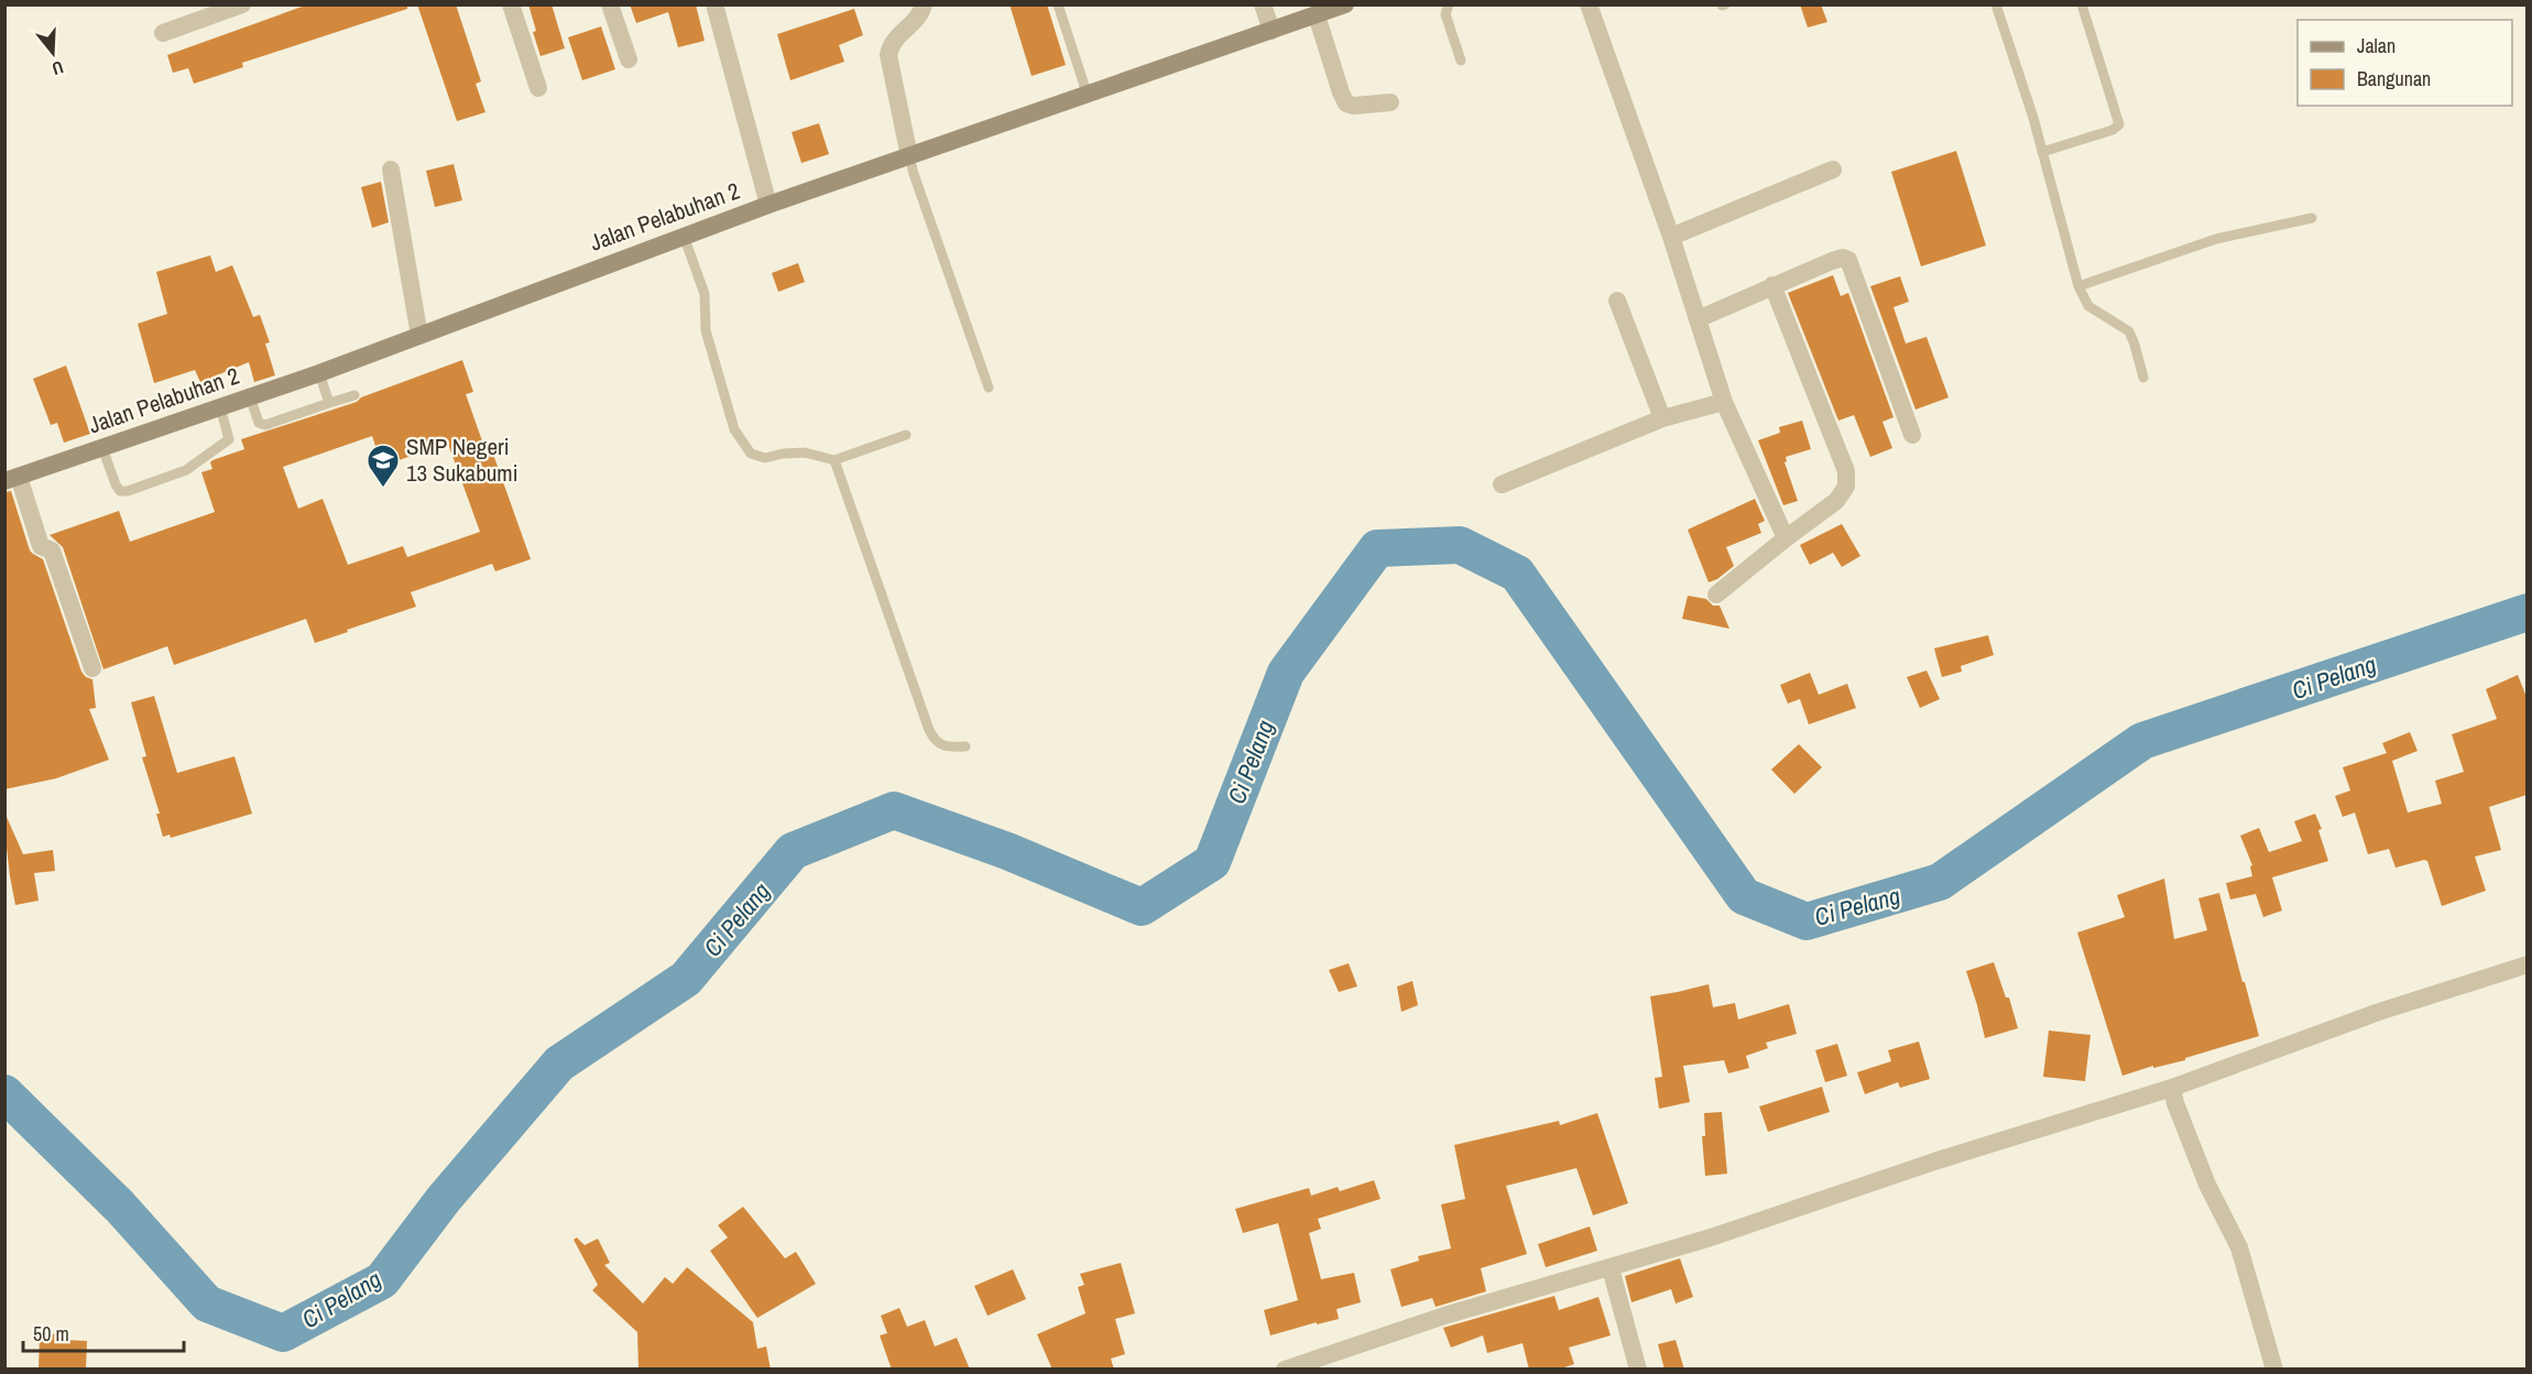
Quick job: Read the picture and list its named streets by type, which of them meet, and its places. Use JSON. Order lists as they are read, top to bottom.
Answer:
{
  "streets": {
    "main road": ["Jalan Pelabuhan 2"]
  },
  "water": ["Ci Pelang"],
  "places": {
    "school or university": ["SMP Negeri 13 Sukabumi"]
  },
  "legend": ["Jalan", "Bangunan"],
  "scale_bar": "50 m",
  "north": "bottom"
}
